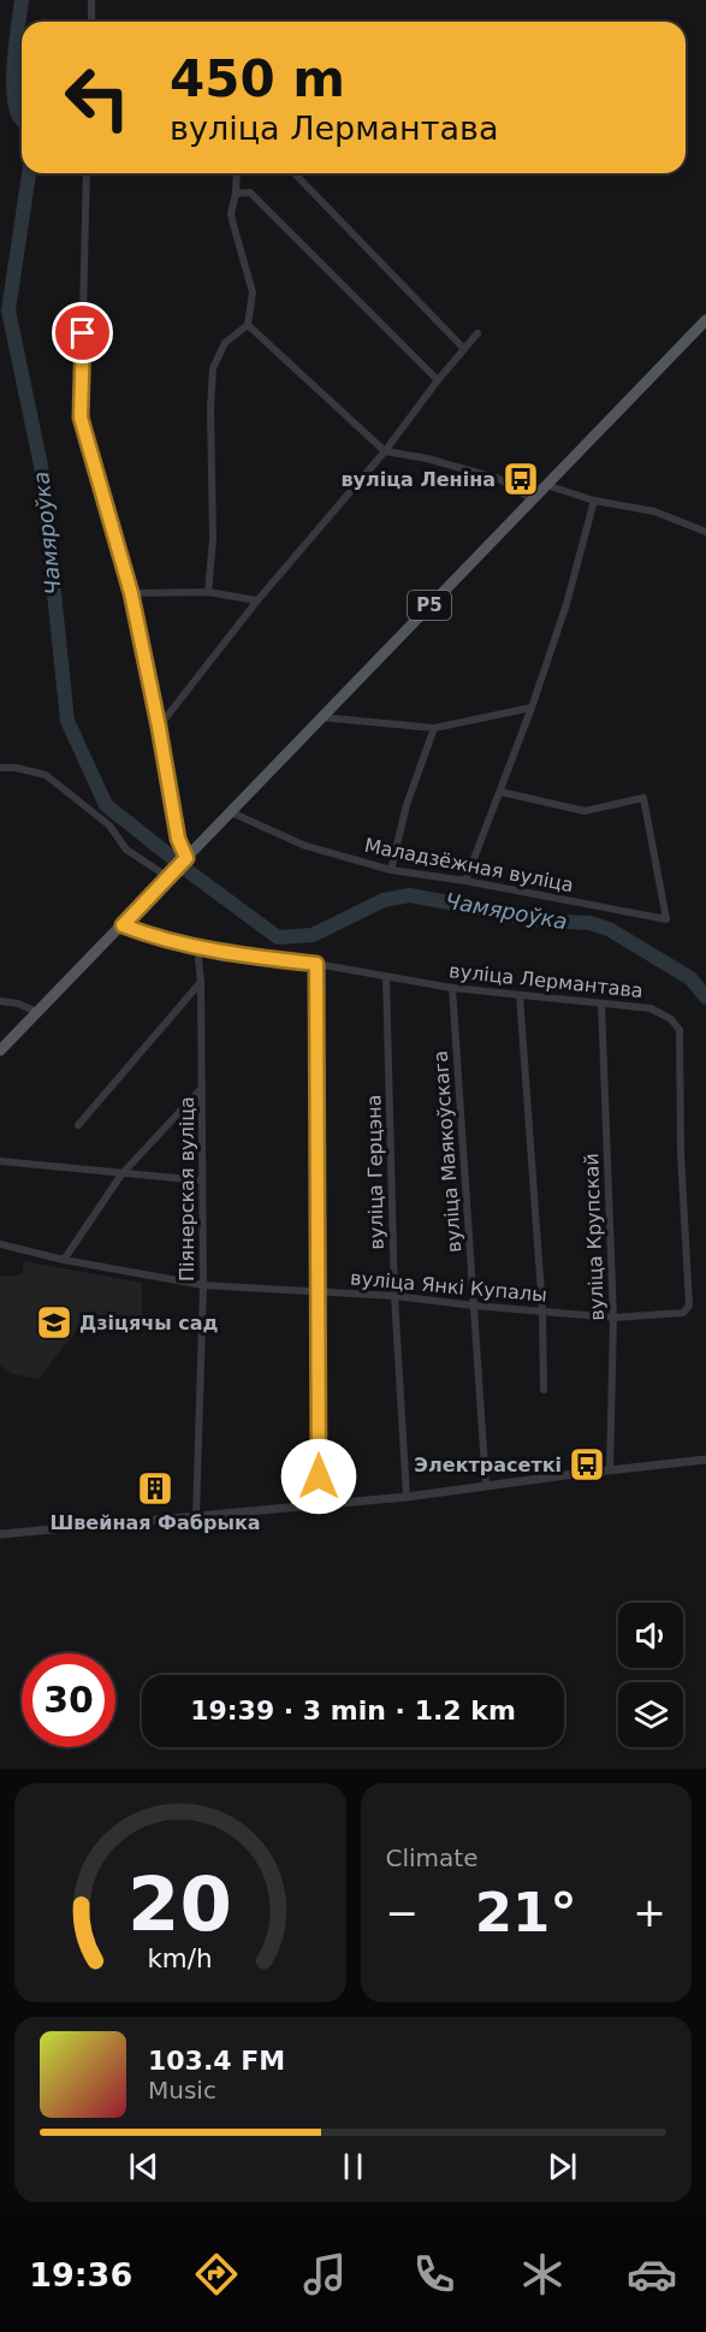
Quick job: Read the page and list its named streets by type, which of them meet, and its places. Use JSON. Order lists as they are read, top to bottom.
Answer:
{
  "streets": {
    "main road": ["Р5"],
    "street": [
      "Маладзёжная вуліца",
      "вуліца Лермантава",
      "вуліца Маякоўскага",
      "вуліца Герцэна",
      "Піянерская вуліца",
      "вуліца Крупскай",
      "вуліца Янкі Купалы"
    ]
  },
  "crossings": [
    ["Р5", "Маладзёжная вуліца"],
    ["Р5", "вуліца Лермантава"],
    ["вуліца Лермантава", "вуліца Маякоўскага"],
    ["вуліца Лермантава", "вуліца Герцэна"],
    ["вуліца Лермантава", "Піянерская вуліца"],
    ["вуліца Лермантава", "вуліца Крупскай"],
    ["вуліца Лермантава", "вуліца Янкі Купалы"],
    ["вуліца Маякоўскага", "вуліца Янкі Купалы"],
    ["вуліца Герцэна", "вуліца Янкі Купалы"],
    ["Піянерская вуліца", "вуліца Янкі Купалы"],
    ["вуліца Крупскай", "вуліца Янкі Купалы"]
  ],
  "water": ["Чамяроўка"],
  "places": {
    "bus stop": ["вуліца Леніна", "Электрасеткі"],
    "school or university": ["Дзіцячы сад"],
    "building": ["Швейная Фабрыка"]
  },
  "page": {
    "turn": ["450 m", "вуліца Лермантава"],
    "limit": "30",
    "trip": "19:39 · 3 min · 1.2 km",
    "tile": "Climate",
    "heat": ["−", "21°", "+"],
    "song": ["103.4 FM", "Music"],
    "tabs": "19:36",
    "gauge": ["20", "km/h"]
  }
}
